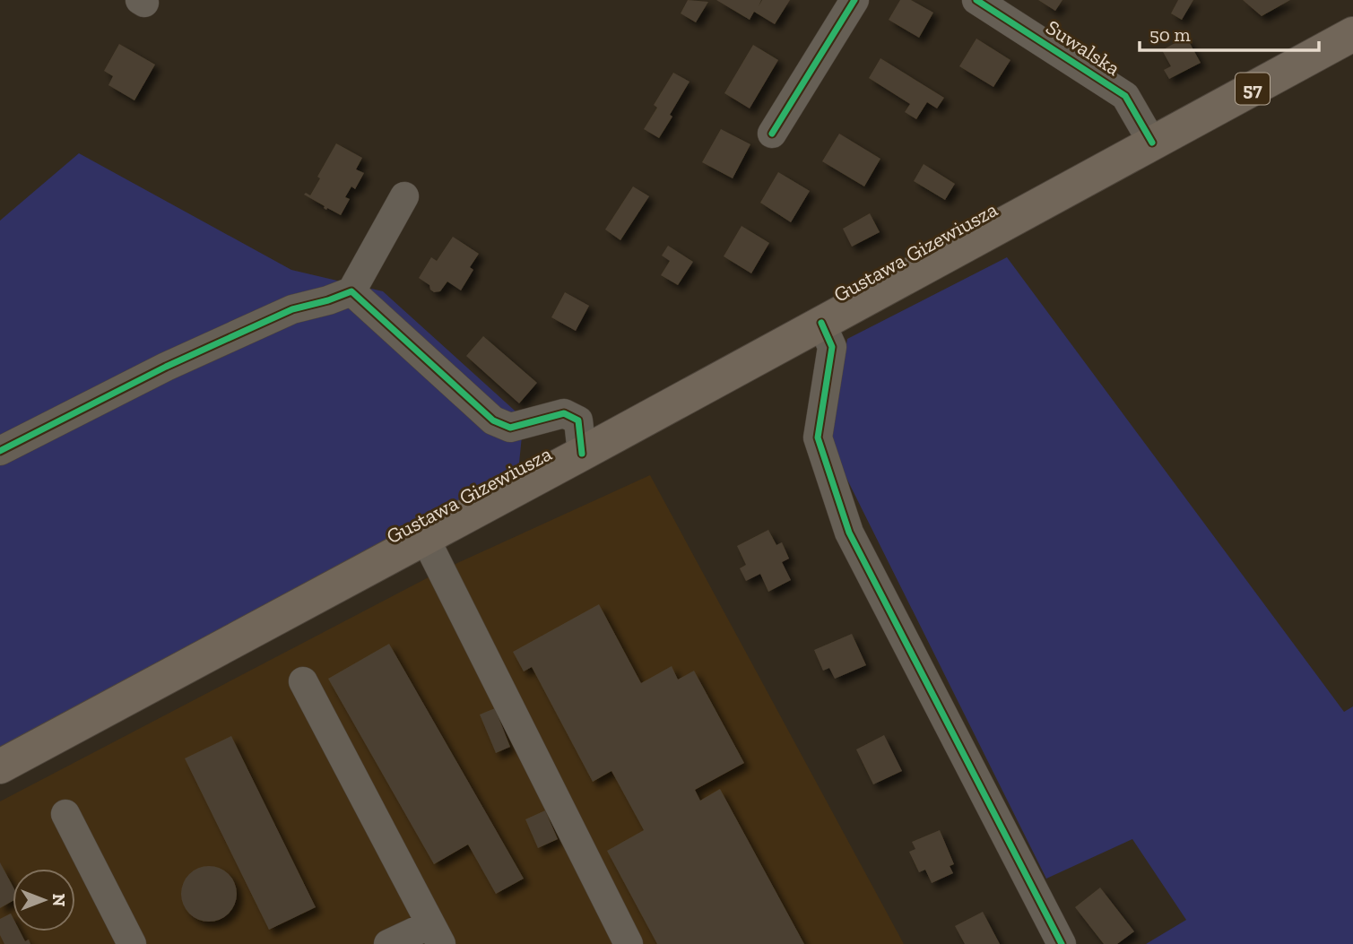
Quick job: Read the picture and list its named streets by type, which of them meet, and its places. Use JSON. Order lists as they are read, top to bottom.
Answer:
{
  "streets": {
    "main road": ["57", "Gustawa Gizewiusza"],
    "street": ["Suwalska"]
  },
  "crossings": [
    ["Suwalska", "Gustawa Gizewiusza"]
  ],
  "scale_bar": "50 m",
  "north": "right"
}
